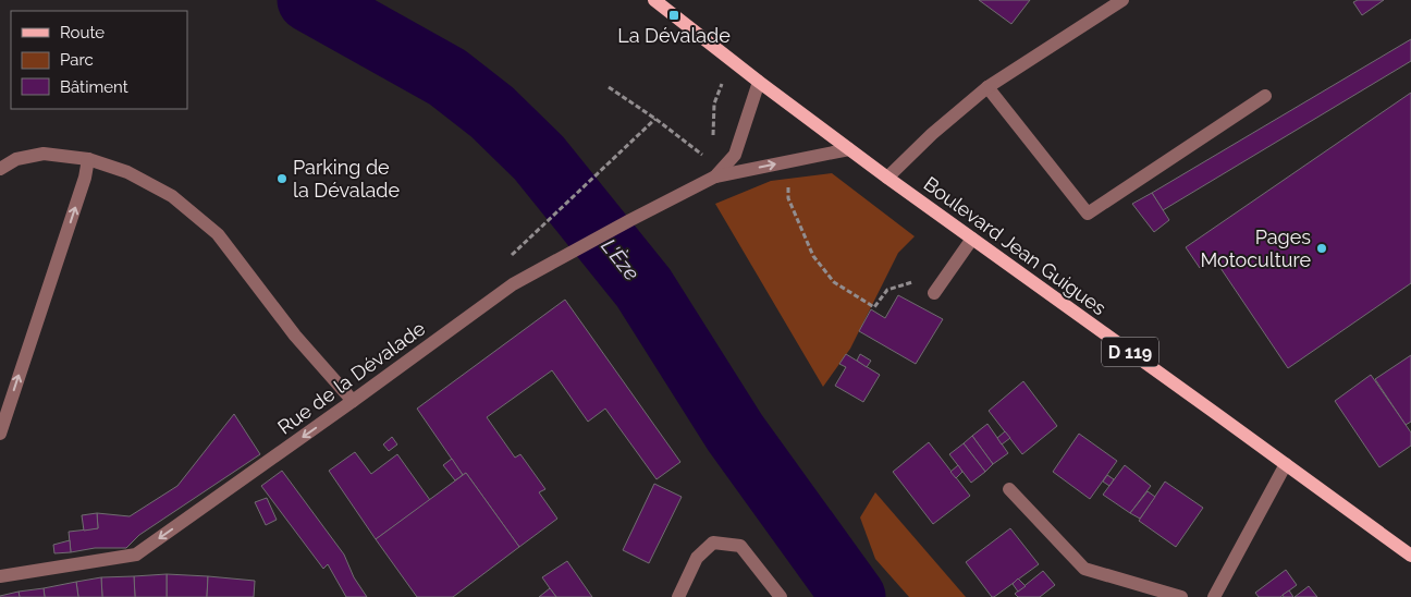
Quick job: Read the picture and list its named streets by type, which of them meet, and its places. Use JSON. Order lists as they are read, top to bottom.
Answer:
{
  "streets": {
    "main road": ["Boulevard Jean Guigues", "D 119"],
    "street": ["Rue de la Dévalade"]
  },
  "crossings": [
    ["Boulevard Jean Guigues", "Rue de la Dévalade"]
  ],
  "water": ["L'Èze"],
  "places": {
    "transit": ["La Dévalade"],
    "other": ["Parking de la Dévalade", "Pages Motoculture"]
  },
  "legend": ["Route", "Parc", "Bâtiment"]
}
